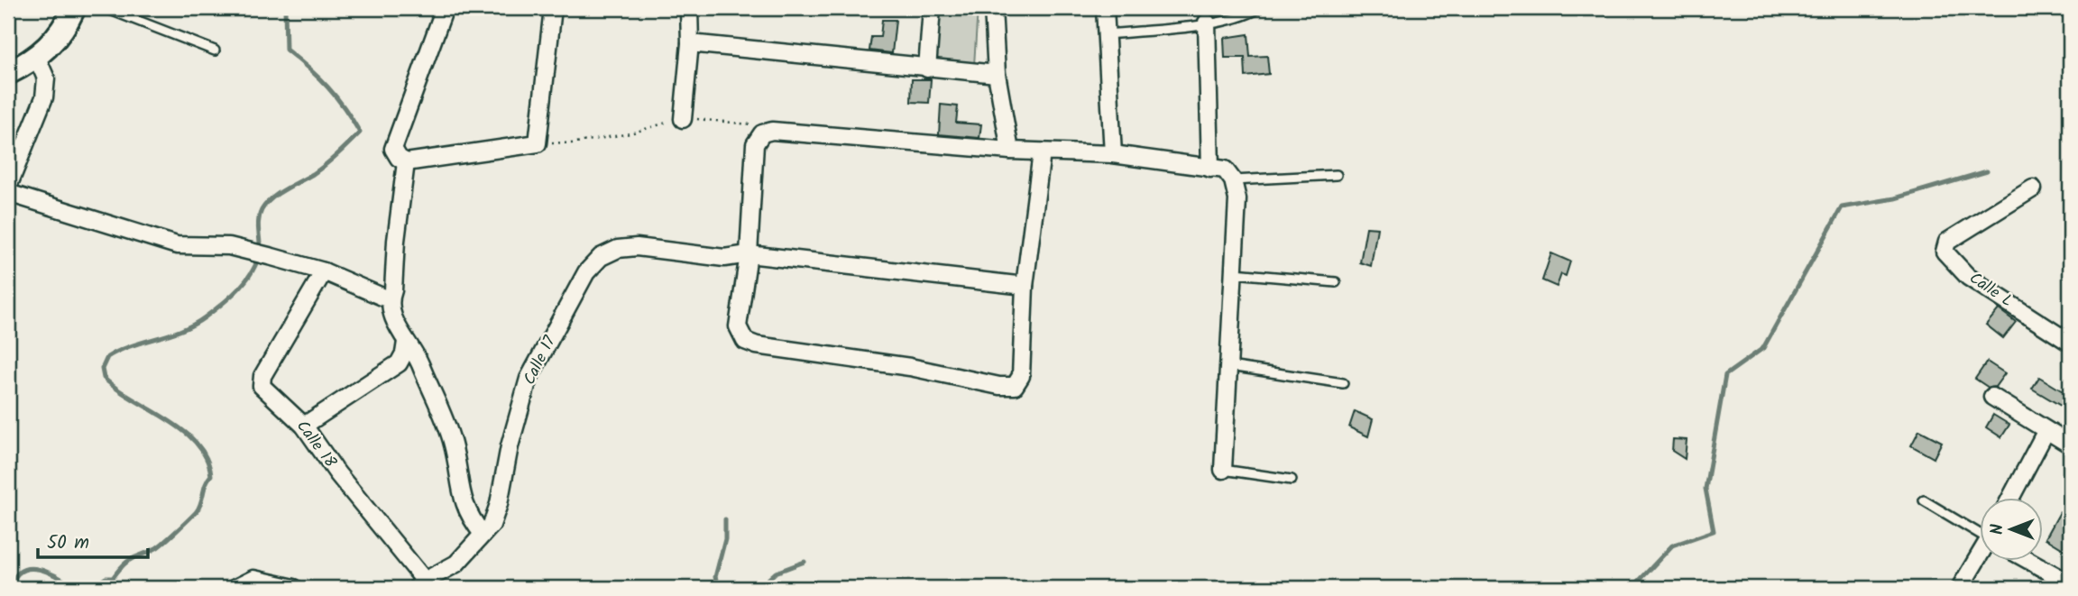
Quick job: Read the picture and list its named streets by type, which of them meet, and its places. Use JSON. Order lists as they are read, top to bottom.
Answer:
{
  "streets": {
    "street": ["Calle L", "Calle 17", "Calle 18"]
  },
  "crossings": [
    ["Calle 17", "Calle 18"]
  ],
  "scale_bar": "50 m",
  "north": "left"
}
